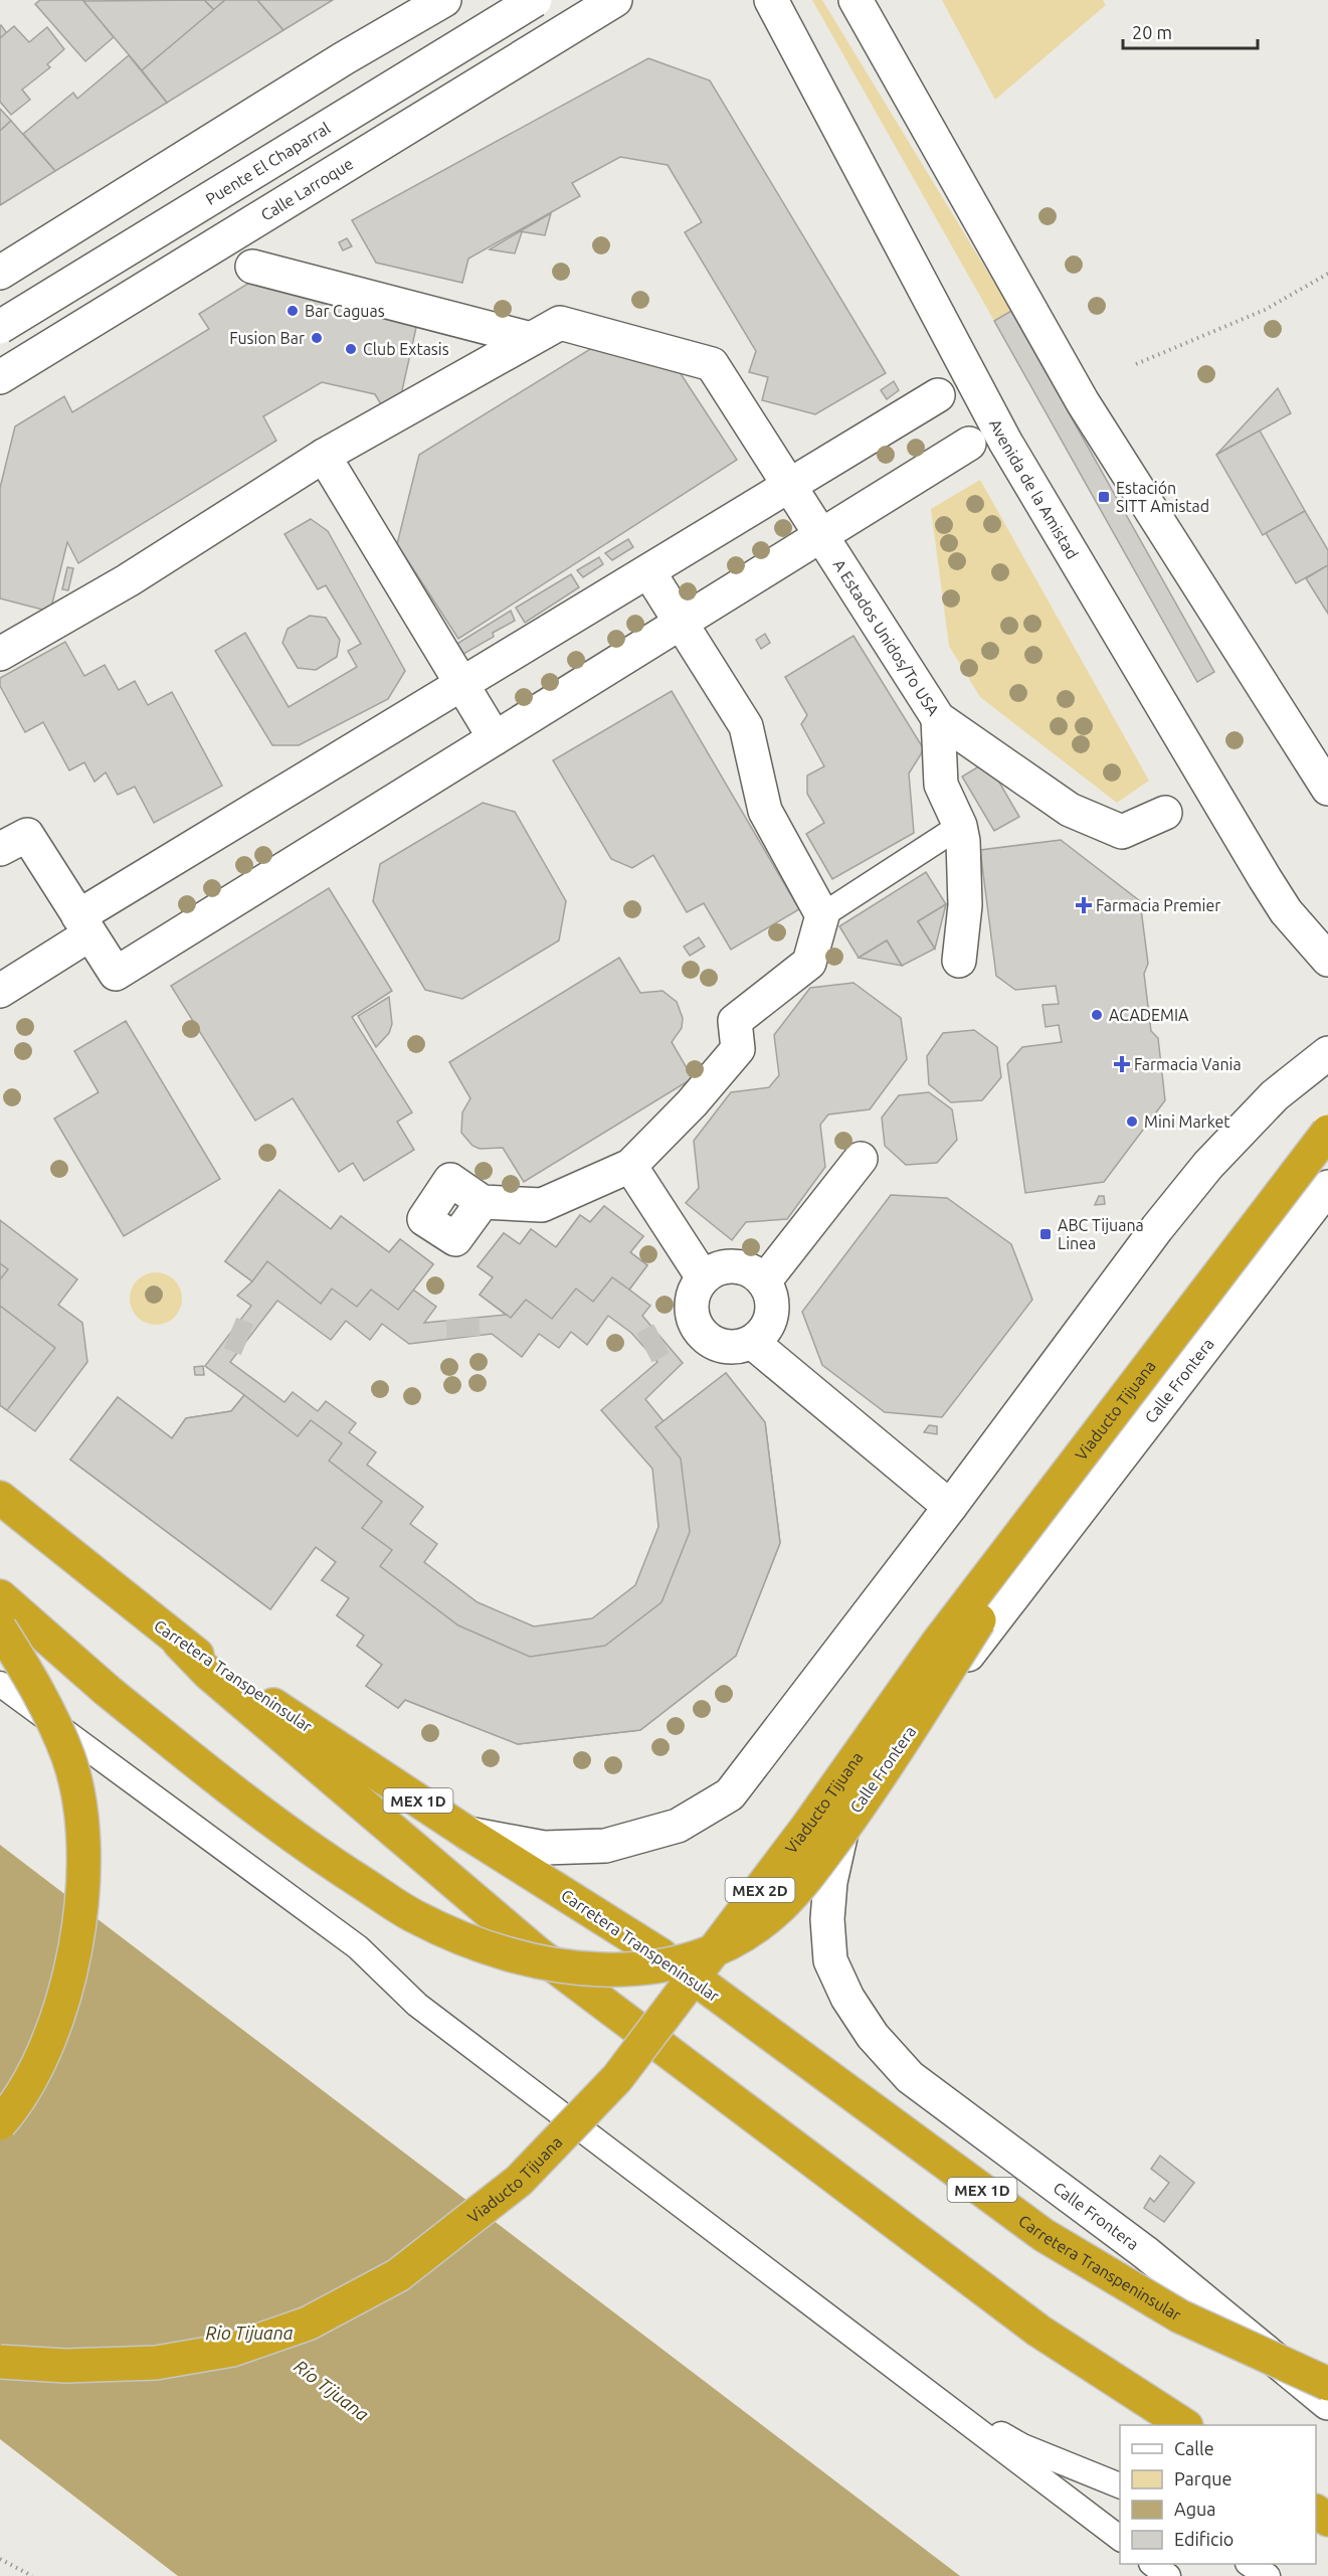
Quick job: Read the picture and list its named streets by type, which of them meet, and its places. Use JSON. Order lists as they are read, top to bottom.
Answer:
{
  "streets": {
    "highway": [
      "Viaducto Tijuana",
      "Carretera Transpeninsular",
      "MEX 1D",
      "MEX 2D"
    ],
    "street": [
      "Puente El Chaparral",
      "Calle Larroque",
      "Avenida de la Amistad",
      "A Estados Unidos/To USA",
      "Calle Frontera"
    ]
  },
  "water": ["Rio Tijuana", "Río Tijuana"],
  "places": {
    "other": [
      "Bar Caguas",
      "Fusion Bar",
      "Club Extasis",
      "ACADEMIA",
      "Mini Market"
    ],
    "transit": ["Estación SITT Amistad", "ABC Tijuana Linea"],
    "health": ["Farmacia Premier", "Farmacia Vania"]
  },
  "legend": [
    "Calle",
    "Parque",
    "Agua",
    "Edificio"
  ],
  "scale_bar": "20 m"
}
